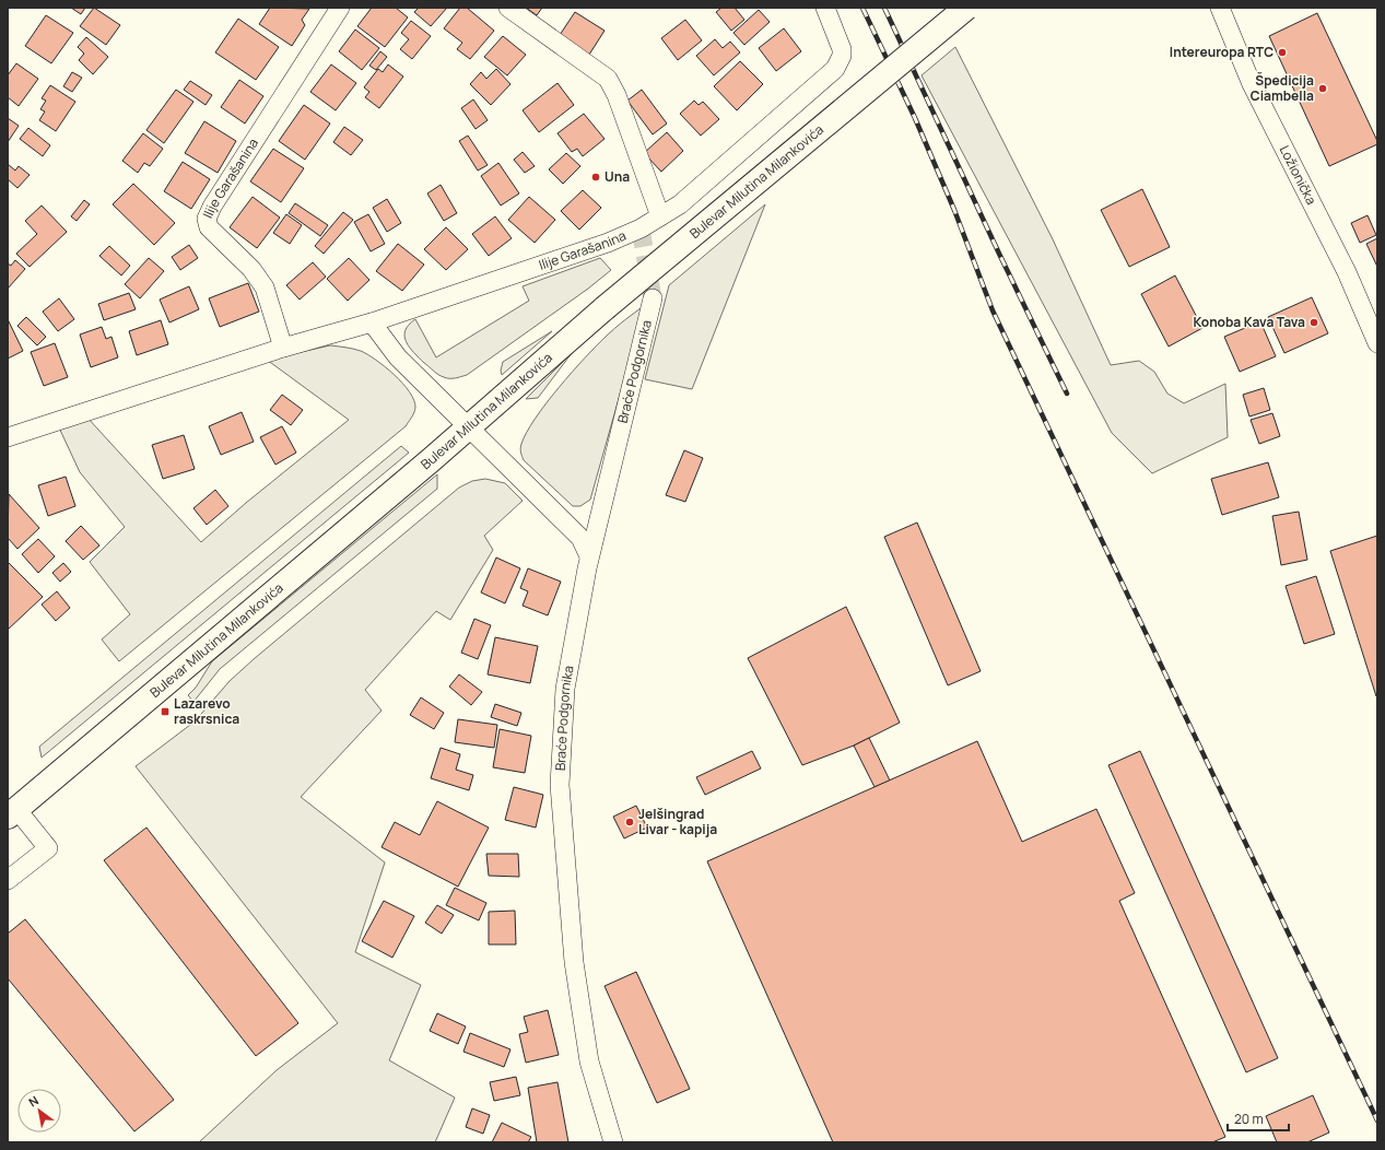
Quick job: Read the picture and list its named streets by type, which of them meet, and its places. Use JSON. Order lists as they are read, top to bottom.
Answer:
{
  "streets": {
    "street": [
      "Ložionička",
      "Ilije Garašanina",
      "Bulevar Milutina Milankovića",
      "Braće Podgornika"
    ]
  },
  "places": {
    "other": [
      "Intereuropa RTC",
      "Špedicija Ciambella",
      "Una",
      "Konoba Kava Tava",
      "Jelšingrad Livar - kapija"
    ],
    "transit": ["Lazarevo raskrsnica"]
  },
  "scale_bar": "20 m",
  "north": "top left"
}
